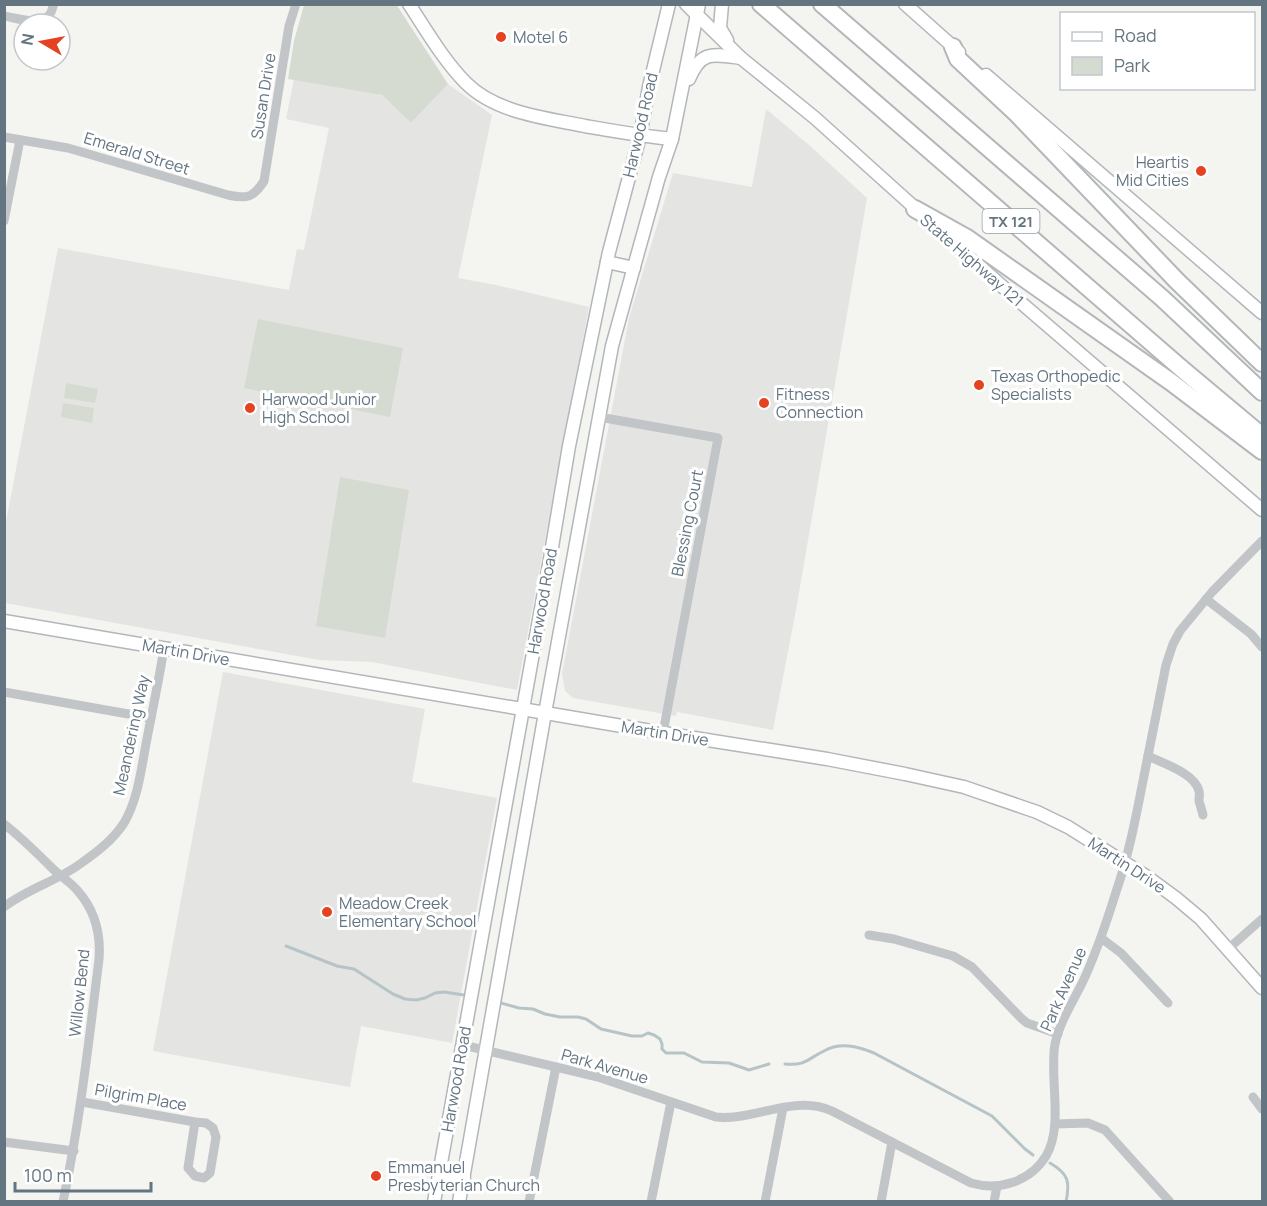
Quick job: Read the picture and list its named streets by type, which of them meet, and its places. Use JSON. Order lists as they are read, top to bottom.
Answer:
{
  "streets": {
    "highway": ["TX 121"],
    "main road": ["Harwood Road", "State Highway 121", "Martin Drive"],
    "street": [
      "Susan Drive",
      "Emerald Street",
      "Blessing Court",
      "Meandering Way",
      "Park Avenue",
      "Willow Bend",
      "Pilgrim Place"
    ]
  },
  "crossings": [
    ["Susan Drive", "Emerald Street"],
    ["Harwood Road", "State Highway 121"],
    ["Harwood Road", "Blessing Court"],
    ["Harwood Road", "Martin Drive"],
    ["Harwood Road", "Park Avenue"],
    ["Blessing Court", "Martin Drive"],
    ["Martin Drive", "Meandering Way"],
    ["Martin Drive", "Park Avenue"],
    ["Meandering Way", "Willow Bend"],
    ["Willow Bend", "Pilgrim Place"]
  ],
  "places": [
    "Motel 6",
    "Heartis Mid Cities",
    "Texas Orthopedic Specialists",
    "Fitness Connection",
    "Harwood Junior High School",
    "Meadow Creek Elementary School",
    "Emmanuel Presbyterian Church"
  ],
  "legend": ["Road", "Park"],
  "scale_bar": "100 m",
  "north": "left"
}
